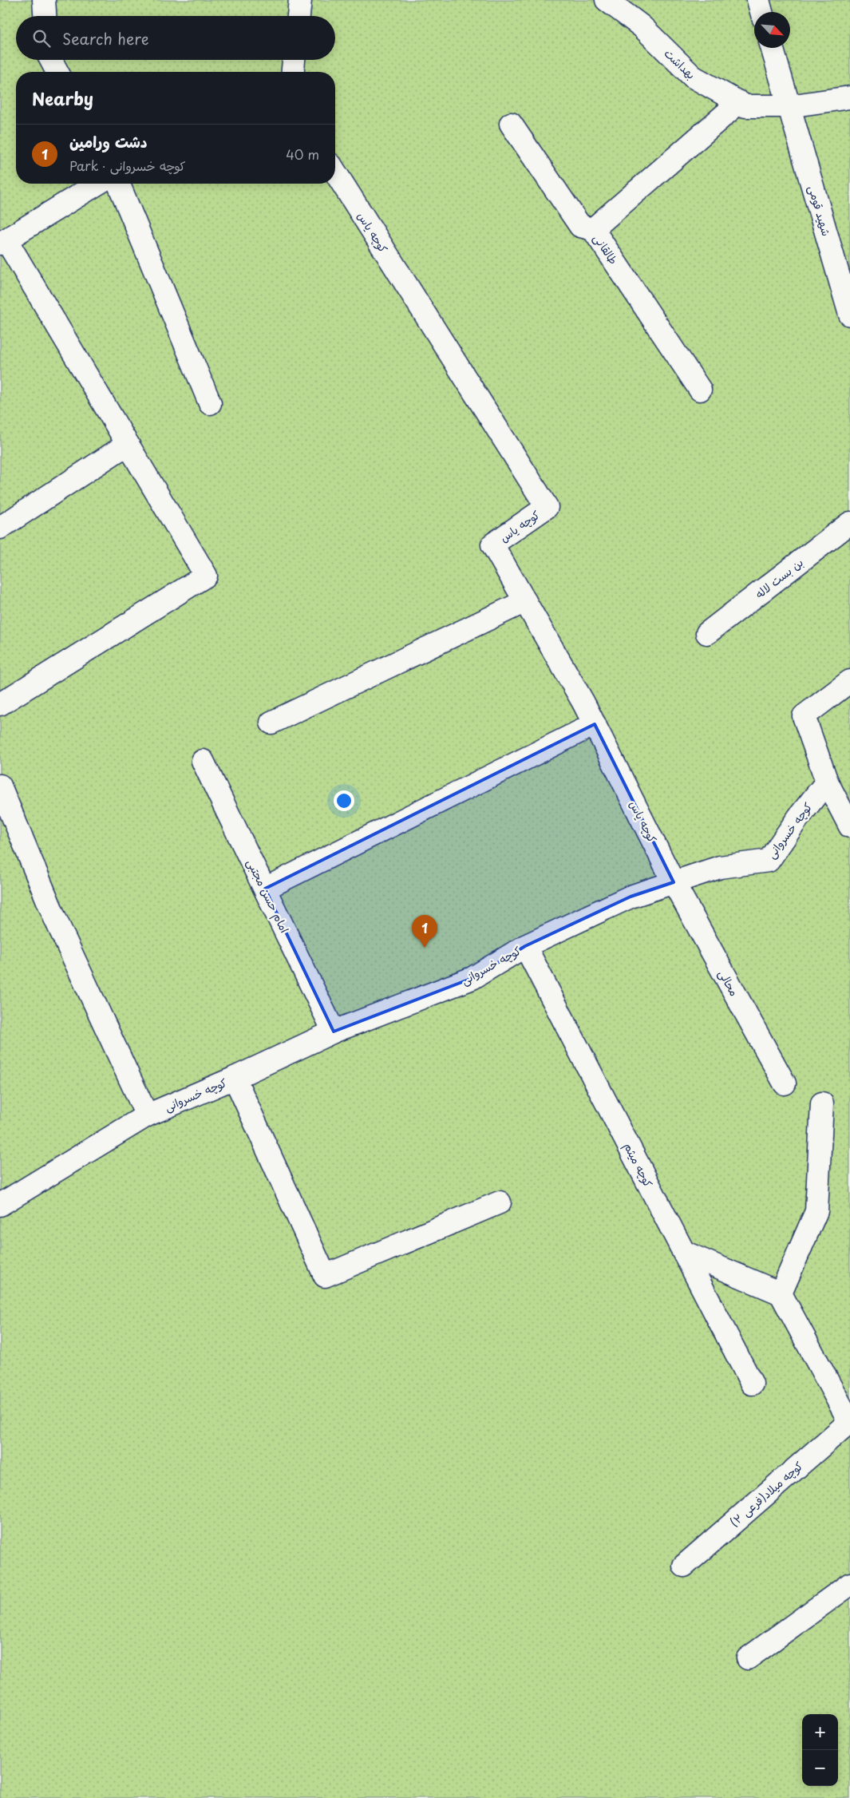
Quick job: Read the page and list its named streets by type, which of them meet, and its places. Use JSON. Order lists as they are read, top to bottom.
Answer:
{
  "streets": {
    "street": [
      "بهداشت",
      "شهید قومی",
      "کوچه یاس",
      "طالقانی",
      "بن بست لاله",
      "کوچه خسروانی",
      "امام حسن مجتبی",
      "محالی",
      "کوچه میثم",
      "کوچه میلاد(فرعی ۲)"
    ]
  },
  "crossings": [
    ["بهداشت", "شهید قومی"],
    ["بهداشت", "طالقانی"],
    ["کوچه یاس", "کوچه خسروانی"],
    ["کوچه یاس", "محالی"],
    ["کوچه خسروانی", "امام حسن مجتبی"],
    ["کوچه خسروانی", "محالی"],
    ["کوچه خسروانی", "کوچه میثم"]
  ],
  "north": "bottom right",
  "page": {
    "search": "Search here",
    "heading": "Nearby",
    "list": [
      {
        "mark": "1",
        "name": "دشت ورامین",
        "note": "Park · کوچه خسروانی",
        "value": "40 m"
      }
    ],
    "pins": "1",
    "map_buttons": ["+", "−"]
  }
}
